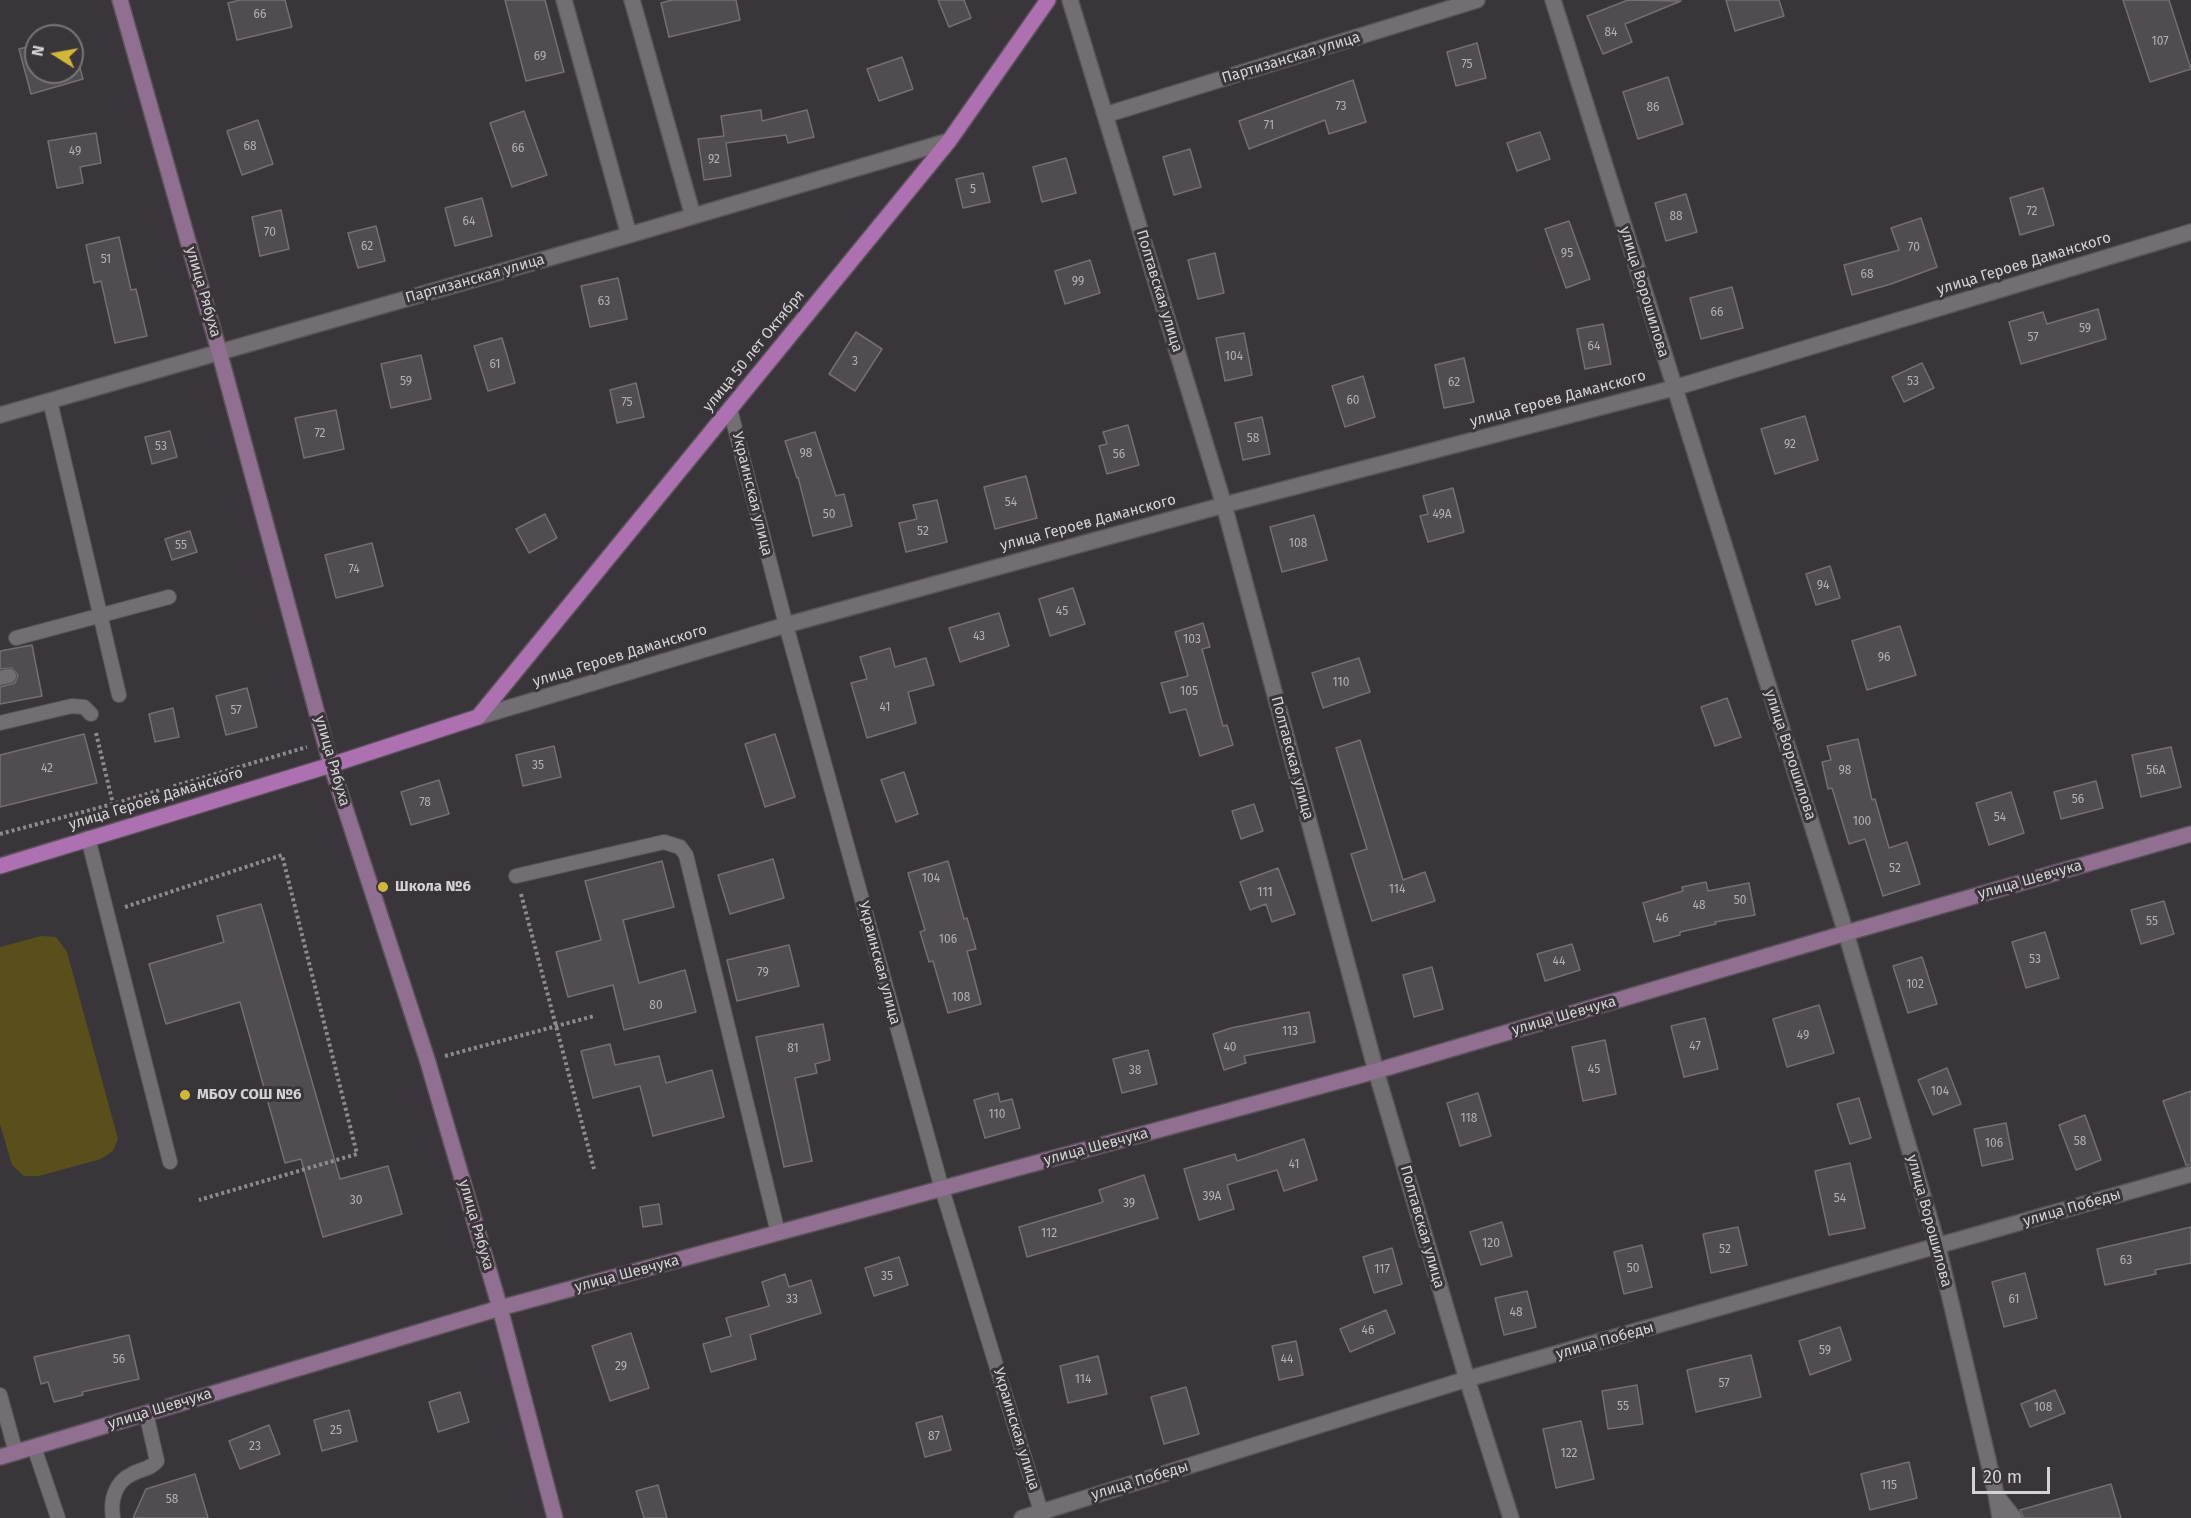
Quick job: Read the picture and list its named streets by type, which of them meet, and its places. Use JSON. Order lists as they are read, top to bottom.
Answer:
{
  "streets": {
    "main road": ["улица Героев Даманского", "улица 50 лет Октября"],
    "street": [
      "Партизанская улица",
      "Полтавская улица",
      "улица Рябуха",
      "улица Ворошилова",
      "улица Шевчука",
      "улица Победы"
    ],
    "lane": ["Украинская улица"]
  },
  "crossings": [
    ["Партизанская улица", "Полтавская улица"],
    ["Партизанская улица", "улица Рябуха"],
    ["Партизанская улица", "улица 50 лет Октября"],
    ["улица Героев Даманского", "Полтавская улица"],
    ["улица Героев Даманского", "улица Рябуха"],
    ["улица Героев Даманского", "улица Ворошилова"],
    ["улица Героев Даманского", "улица 50 лет Октября"],
    ["улица Героев Даманского", "Украинская улица"],
    ["Полтавская улица", "улица Шевчука"],
    ["Полтавская улица", "улица Победы"],
    ["улица Рябуха", "улица Шевчука"],
    ["улица Ворошилова", "улица Шевчука"],
    ["улица Ворошилова", "улица Победы"],
    ["улица 50 лет Октября", "Украинская улица"],
    ["Украинская улица", "улица Шевчука"],
    ["Украинская улица", "улица Победы"]
  ],
  "places": ["Школа №6", "МБОУ СОШ №6"],
  "house_numbers": [
    "66",
    "84",
    "107",
    "69",
    "75",
    "73",
    "86",
    "71",
    "68",
    "66",
    "49",
    "92",
    "5",
    "72",
    "88",
    "64",
    "70",
    "62",
    "70",
    "95",
    "51",
    "68",
    "99",
    "63",
    "66",
    "59",
    "57",
    "64",
    "104",
    "3",
    "61",
    "59",
    "53",
    "62",
    "60",
    "75",
    "72",
    "58",
    "92",
    "53",
    "98",
    "56",
    "54",
    "50",
    "49А",
    "52",
    "108",
    "55",
    "74",
    "94",
    "45",
    "43",
    "103",
    "96",
    "110",
    "105",
    "41",
    "57",
    "35",
    "42",
    "98",
    "56А",
    "56",
    "78",
    "54",
    "100",
    "52",
    "104",
    "114",
    "111",
    "50",
    "48",
    "46",
    "55",
    "106",
    "53",
    "44",
    "79",
    "102",
    "108",
    "80",
    "113",
    "49",
    "47",
    "40",
    "81",
    "45",
    "38",
    "104",
    "110",
    "118",
    "58",
    "106",
    "41",
    "39А",
    "54",
    "30",
    "39",
    "112",
    "120",
    "52",
    "63",
    "50",
    "117",
    "35",
    "33",
    "61",
    "48",
    "46",
    "59",
    "56",
    "44",
    "29",
    "114",
    "57",
    "55",
    "108",
    "25",
    "87",
    "23",
    "122",
    "115",
    "58"
  ],
  "scale_bar": "20 m",
  "north": "left"
}
